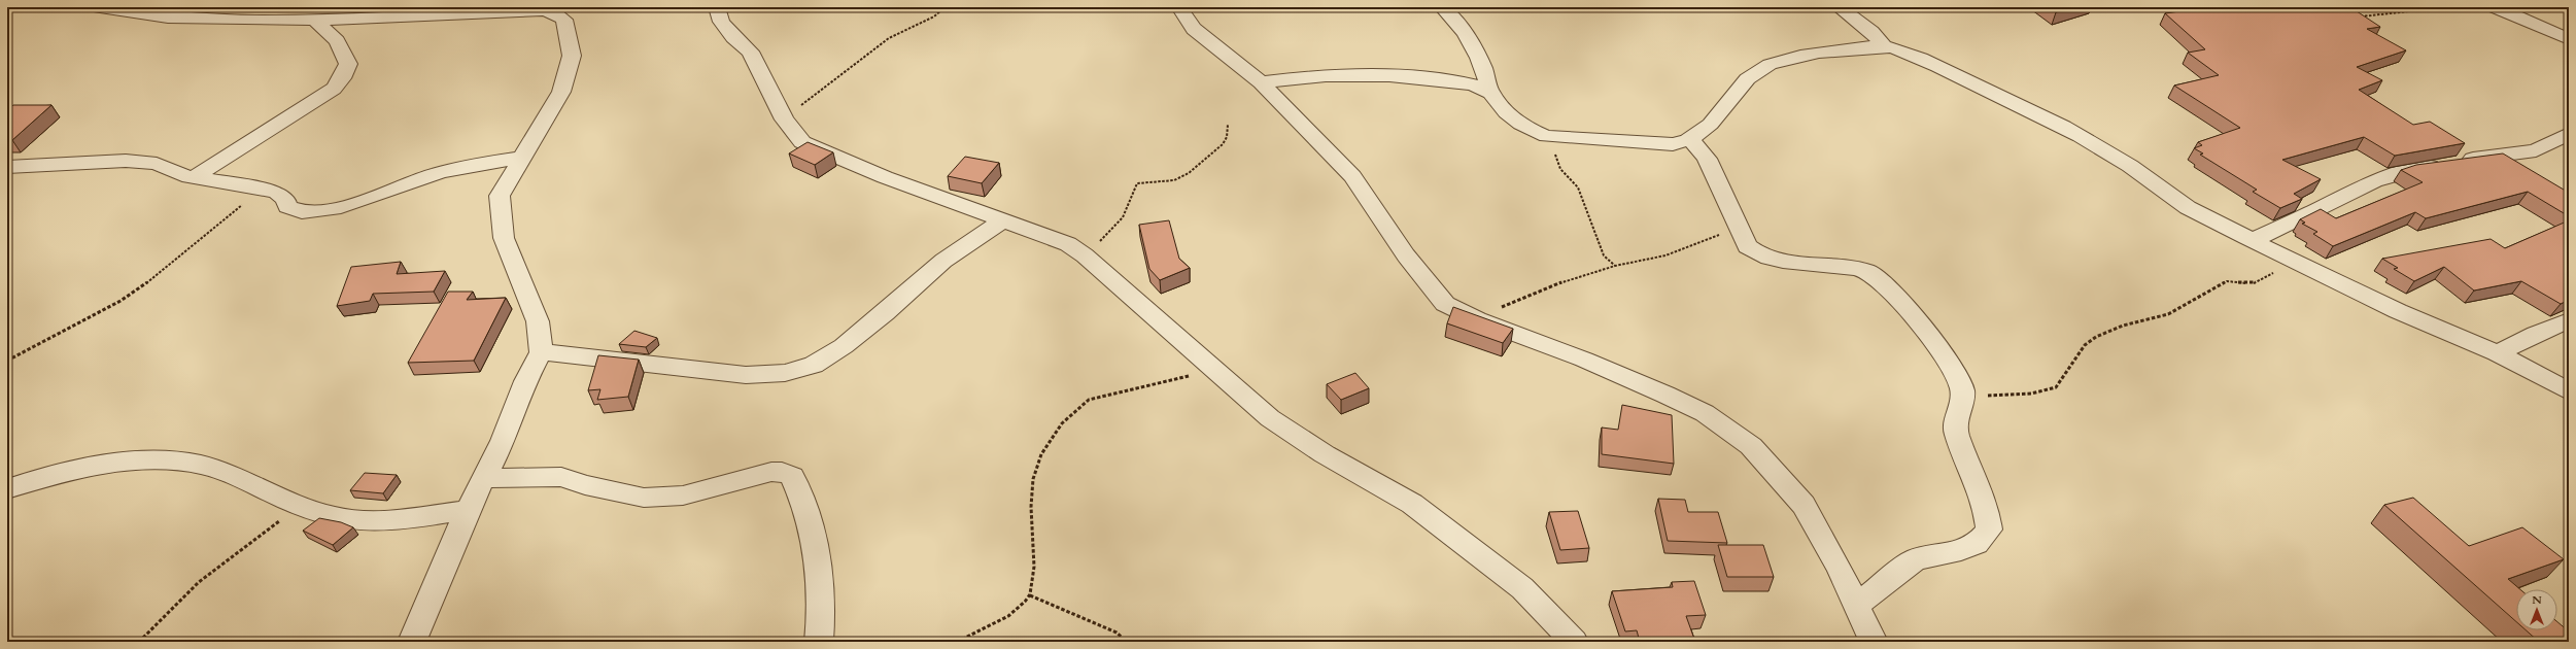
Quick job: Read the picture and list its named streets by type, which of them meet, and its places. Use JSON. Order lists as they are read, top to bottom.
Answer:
{
  "north": "top"
}
